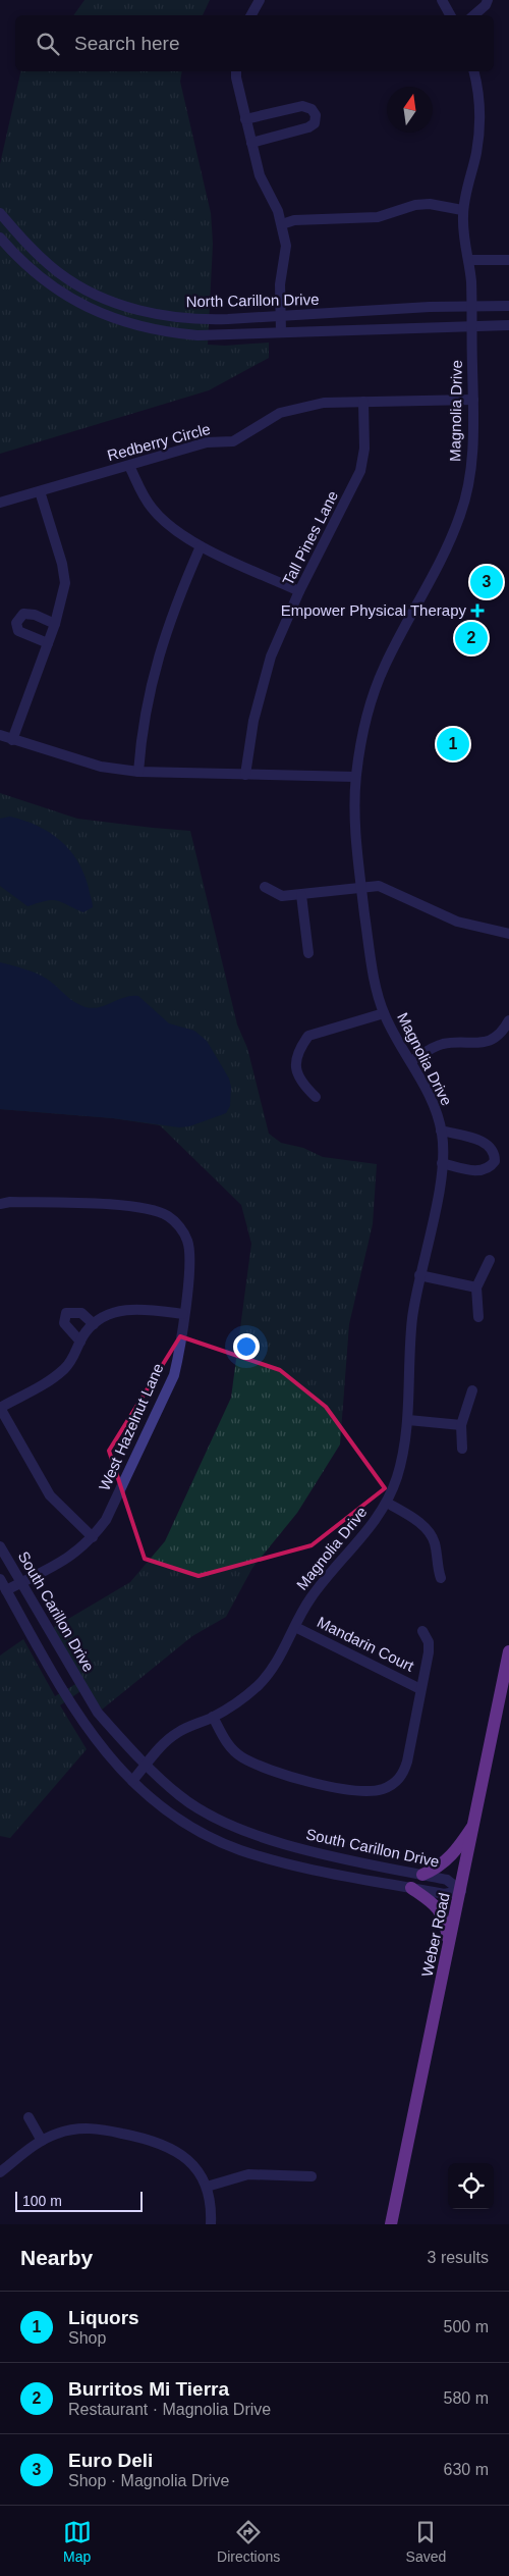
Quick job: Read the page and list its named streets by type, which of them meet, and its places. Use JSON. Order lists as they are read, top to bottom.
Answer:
{
  "streets": {
    "main road": ["Weber Road"],
    "street": [
      "North Carillon Drive",
      "Magnolia Drive",
      "Redberry Circle",
      "Tall Pines Lane",
      "West Hazelnut Lane",
      "South Carillon Drive",
      "Mandarin Court"
    ]
  },
  "crossings": [
    ["North Carillon Drive", "Magnolia Drive"],
    ["Magnolia Drive", "Redberry Circle"],
    ["Magnolia Drive", "South Carillon Drive"],
    ["Magnolia Drive", "Mandarin Court"],
    ["Redberry Circle", "Tall Pines Lane"],
    ["West Hazelnut Lane", "South Carillon Drive"],
    ["South Carillon Drive", "Weber Road"]
  ],
  "places": {
    "health": ["Empower Physical Therapy"]
  },
  "scale_bar": "100 m",
  "north": "top",
  "page": {
    "search": "Search here",
    "pins": ["3", "2", "1"],
    "scale": "100 m",
    "heading": ["Nearby", "3 results"],
    "list": [
      {
        "mark": "1",
        "name": "Liquors",
        "note": "Shop",
        "value": "500 m"
      },
      {
        "mark": "2",
        "name": "Burritos Mi Tierra",
        "note": "Restaurant · Magnolia Drive",
        "value": "580 m"
      },
      {
        "mark": "3",
        "name": "Euro Deli",
        "note": "Shop · Magnolia Drive",
        "value": "630 m"
      }
    ],
    "nav": ["Map", "Directions", "Saved"]
  }
}
